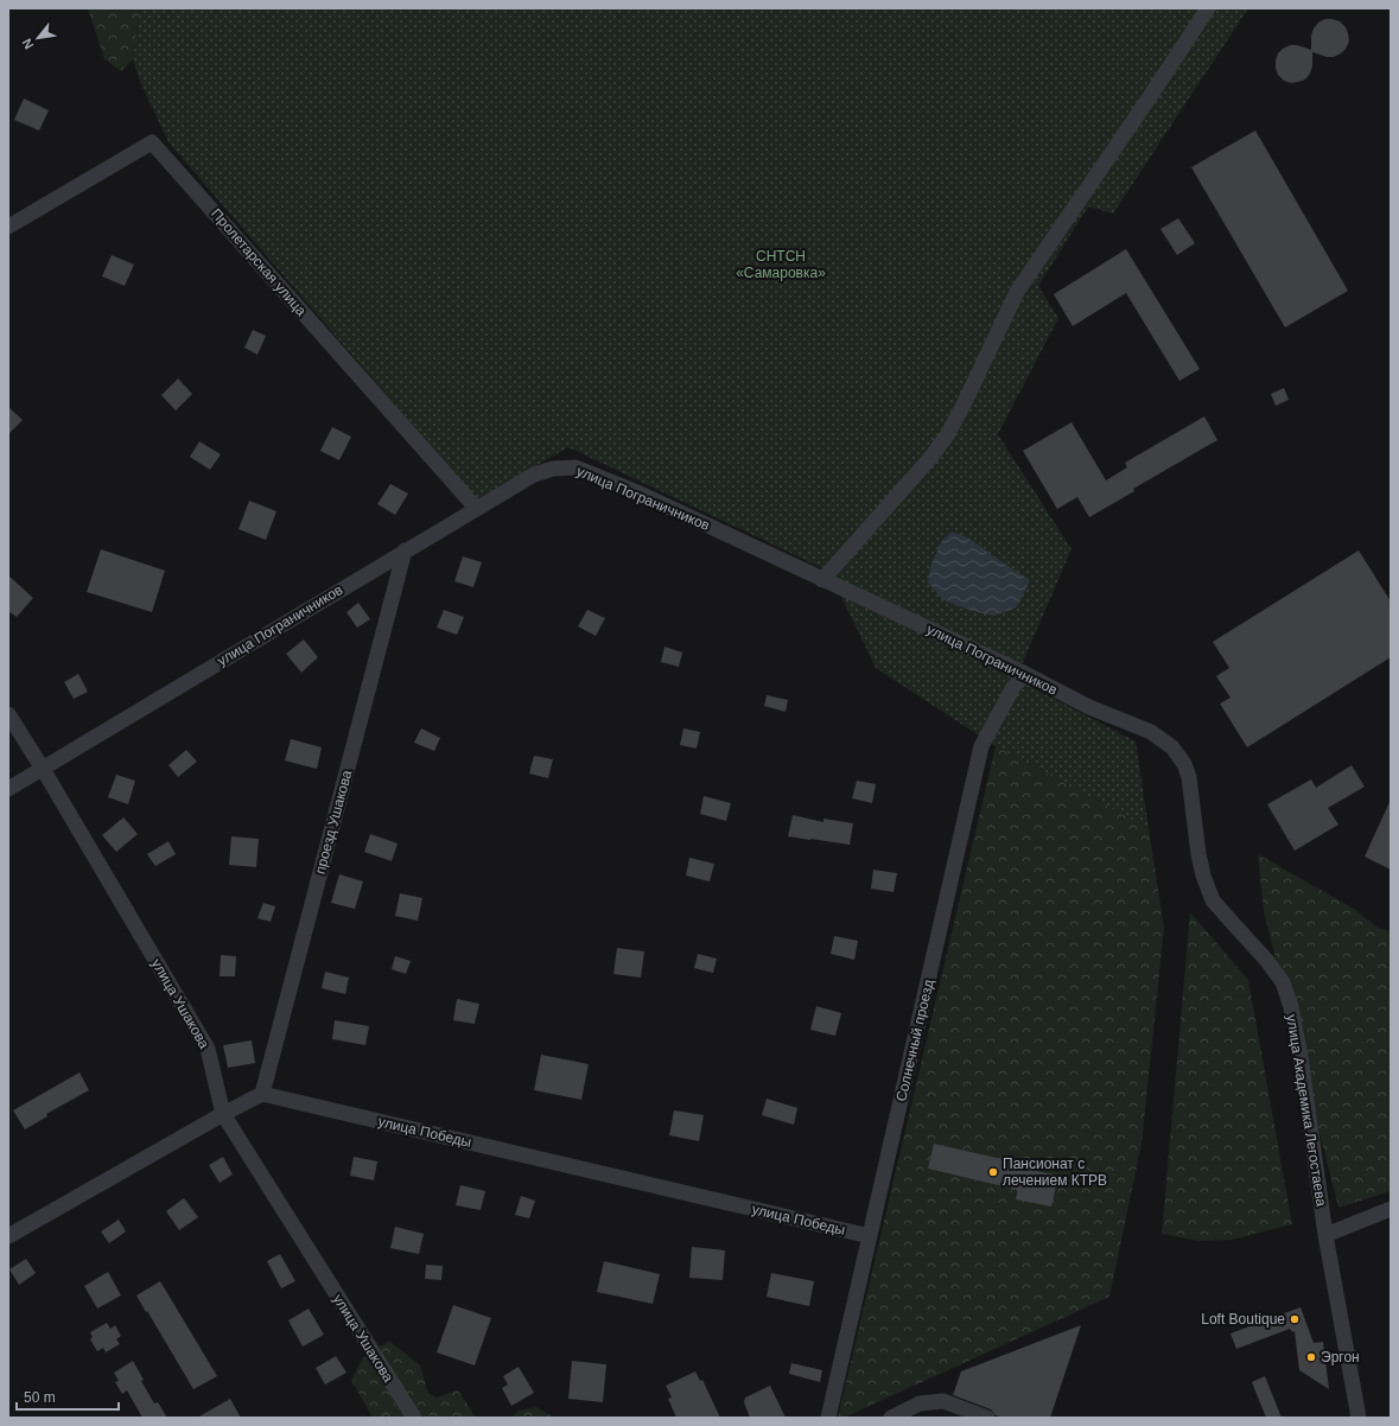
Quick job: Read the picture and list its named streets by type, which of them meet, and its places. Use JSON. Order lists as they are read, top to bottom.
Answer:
{
  "streets": {
    "street": [
      "Пролетарская улица",
      "улица Пограничников",
      "проезд Ушакова",
      "улица Ушакова",
      "Солнечный проезд",
      "улица Академика Легостаева",
      "улица Победы"
    ]
  },
  "crossings": [
    ["Пролетарская улица", "улица Пограничников"],
    ["улица Пограничников", "проезд Ушакова"],
    ["улица Пограничников", "улица Ушакова"],
    ["улица Пограничников", "Солнечный проезд"],
    ["улица Пограничников", "улица Академика Легостаева"],
    ["проезд Ушакова", "улица Победы"],
    ["Солнечный проезд", "улица Победы"]
  ],
  "parks": ["СНТСН «Самаровка»"],
  "places": ["Пансионат с лечением КТРВ", "Loft Boutique", "Эргон"],
  "scale_bar": "50 m",
  "north": "bottom left"
}
